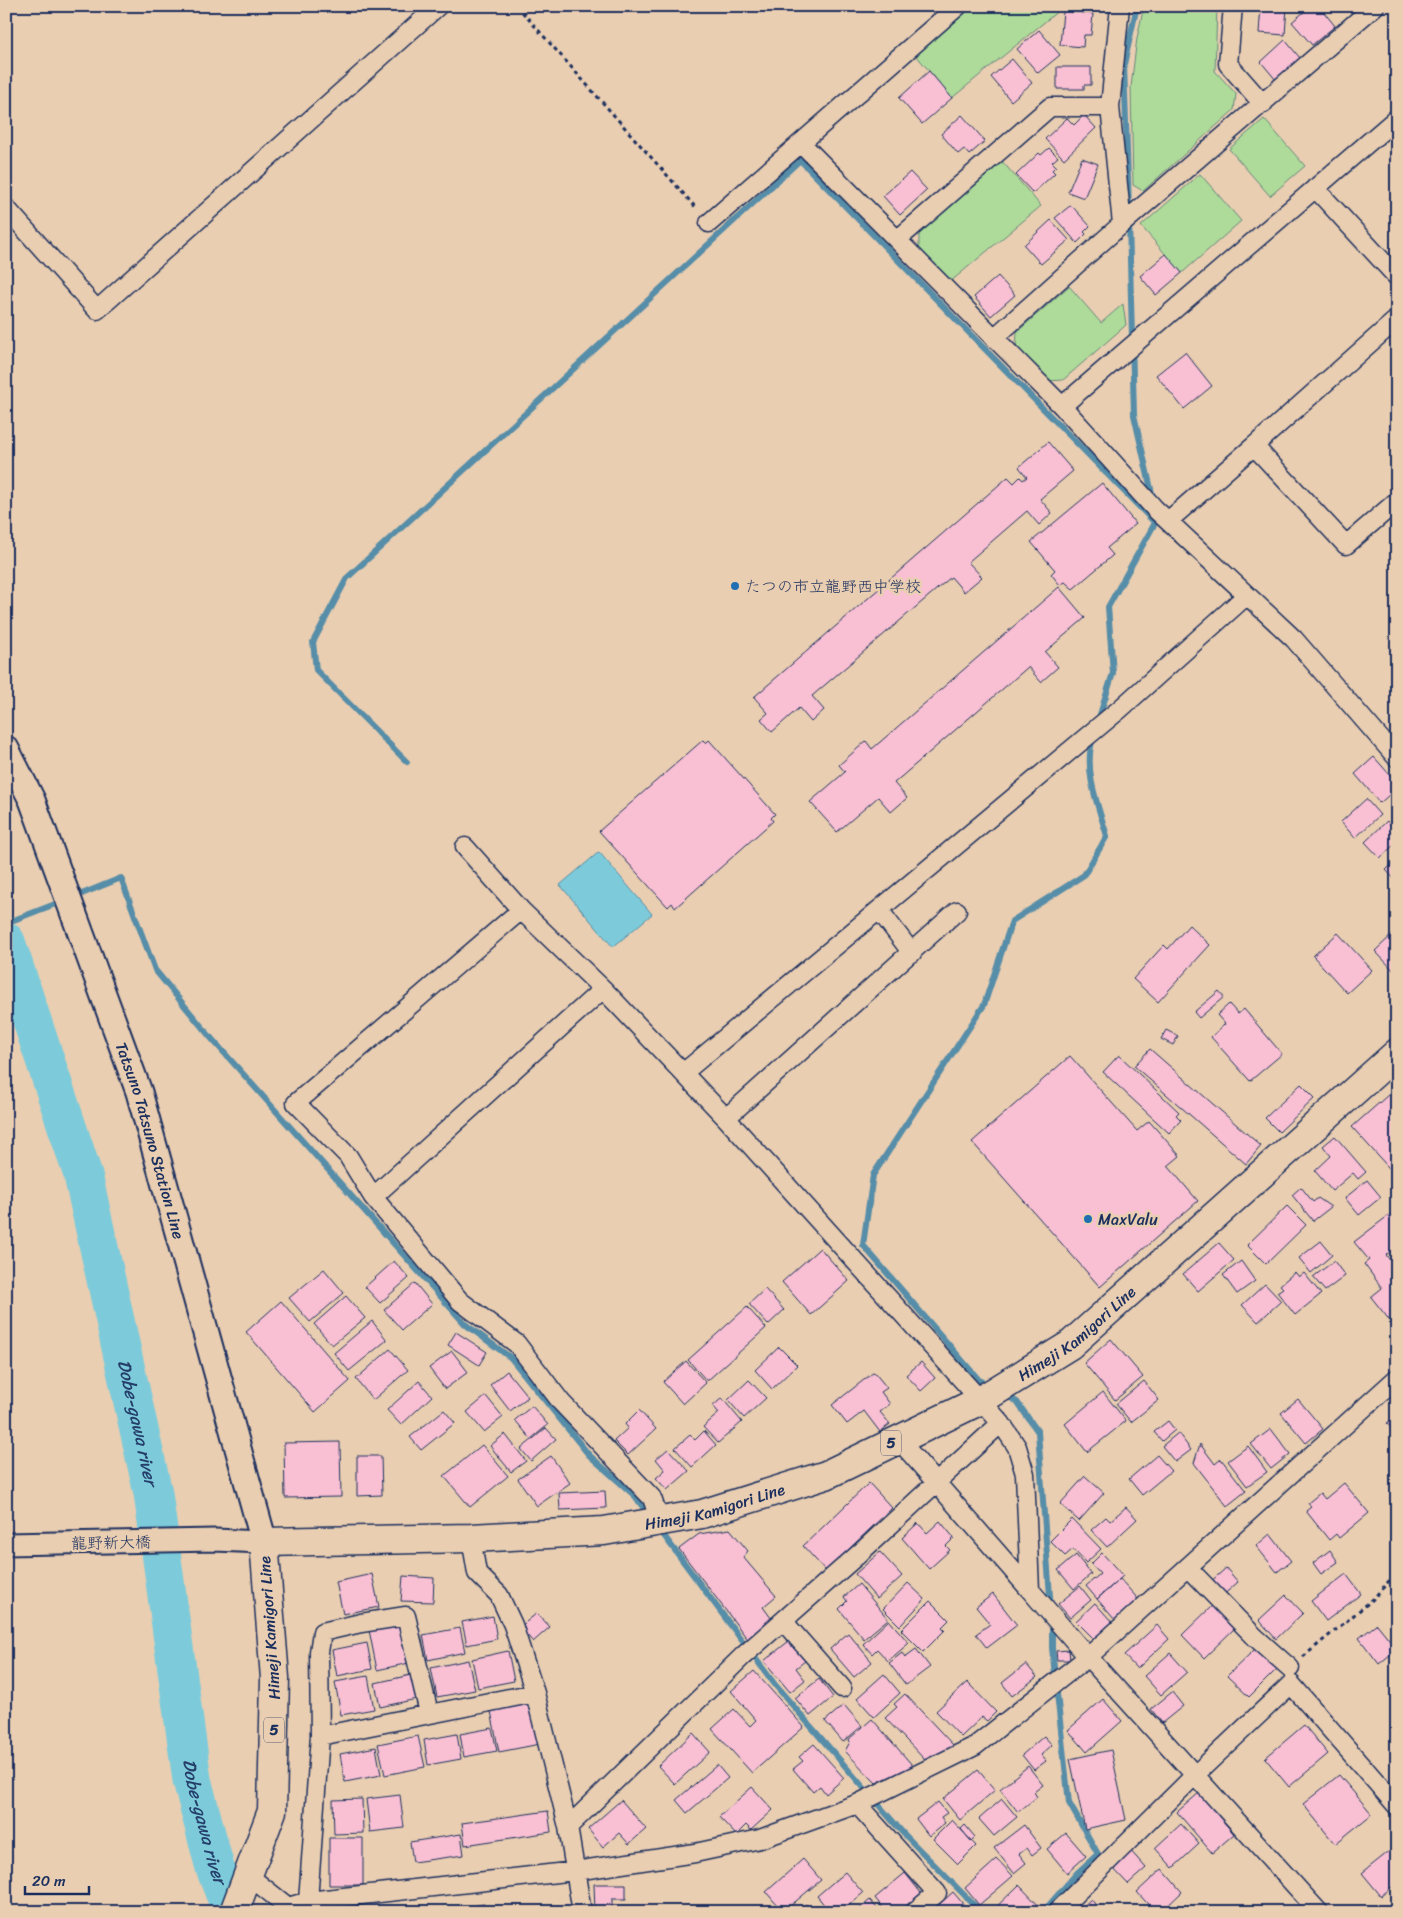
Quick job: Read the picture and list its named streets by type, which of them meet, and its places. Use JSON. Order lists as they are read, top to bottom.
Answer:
{
  "streets": {
    "main road": ["Tatsuno Tatsuno Station Line", "Himeji Kamigori Line", "5"],
    "street": ["龍野新大橋"]
  },
  "crossings": [
    ["Tatsuno Tatsuno Station Line", "Himeji Kamigori Line"],
    ["Tatsuno Tatsuno Station Line", "龍野新大橋"],
    ["Himeji Kamigori Line", "龍野新大橋"]
  ],
  "water": ["Dobe-gawa river"],
  "places": ["たつの市立龍野西中学校", "MaxValu"],
  "scale_bar": "20 m"
}
